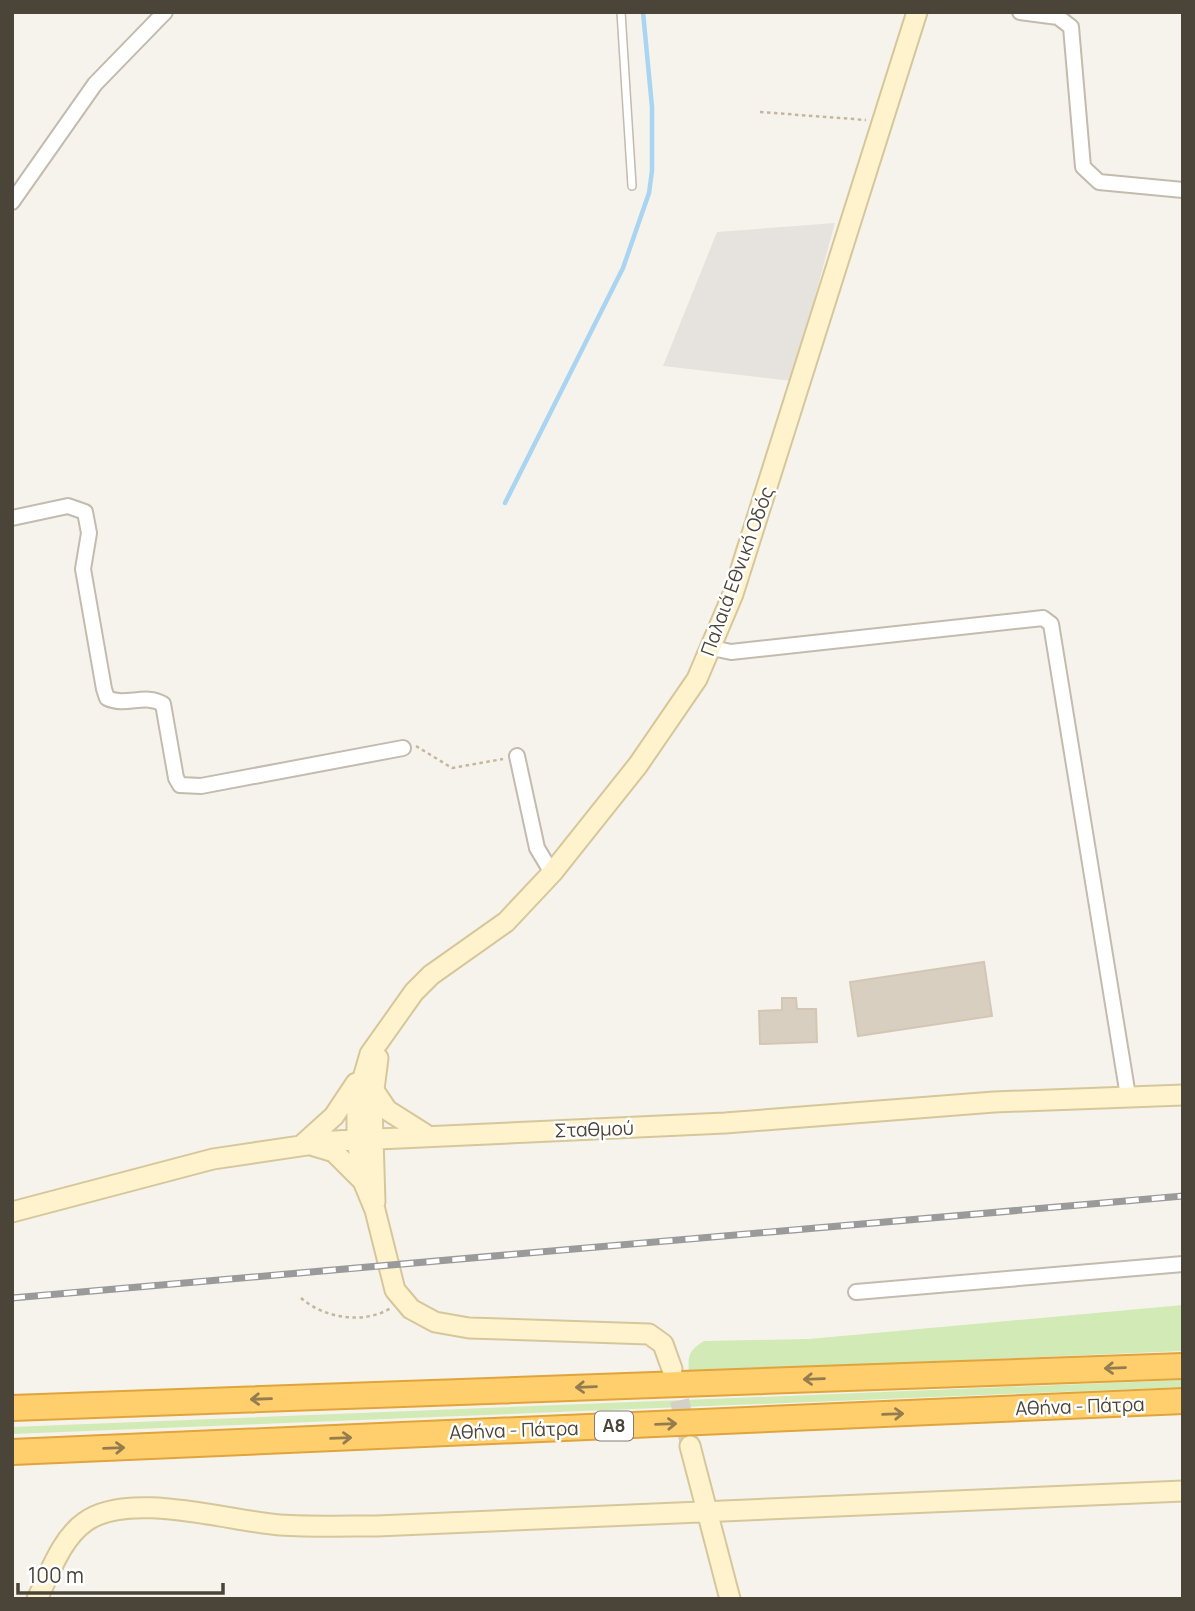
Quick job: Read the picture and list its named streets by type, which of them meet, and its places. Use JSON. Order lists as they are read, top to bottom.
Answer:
{
  "streets": {
    "highway": ["Αθήνα - Πάτρα", "Α8"],
    "street": ["Παλαιά Εθνική Οδός", "Σταθμού"]
  },
  "crossings": [
    ["Παλαιά Εθνική Οδός", "Σταθμού"]
  ],
  "scale_bar": "100 m"
}
